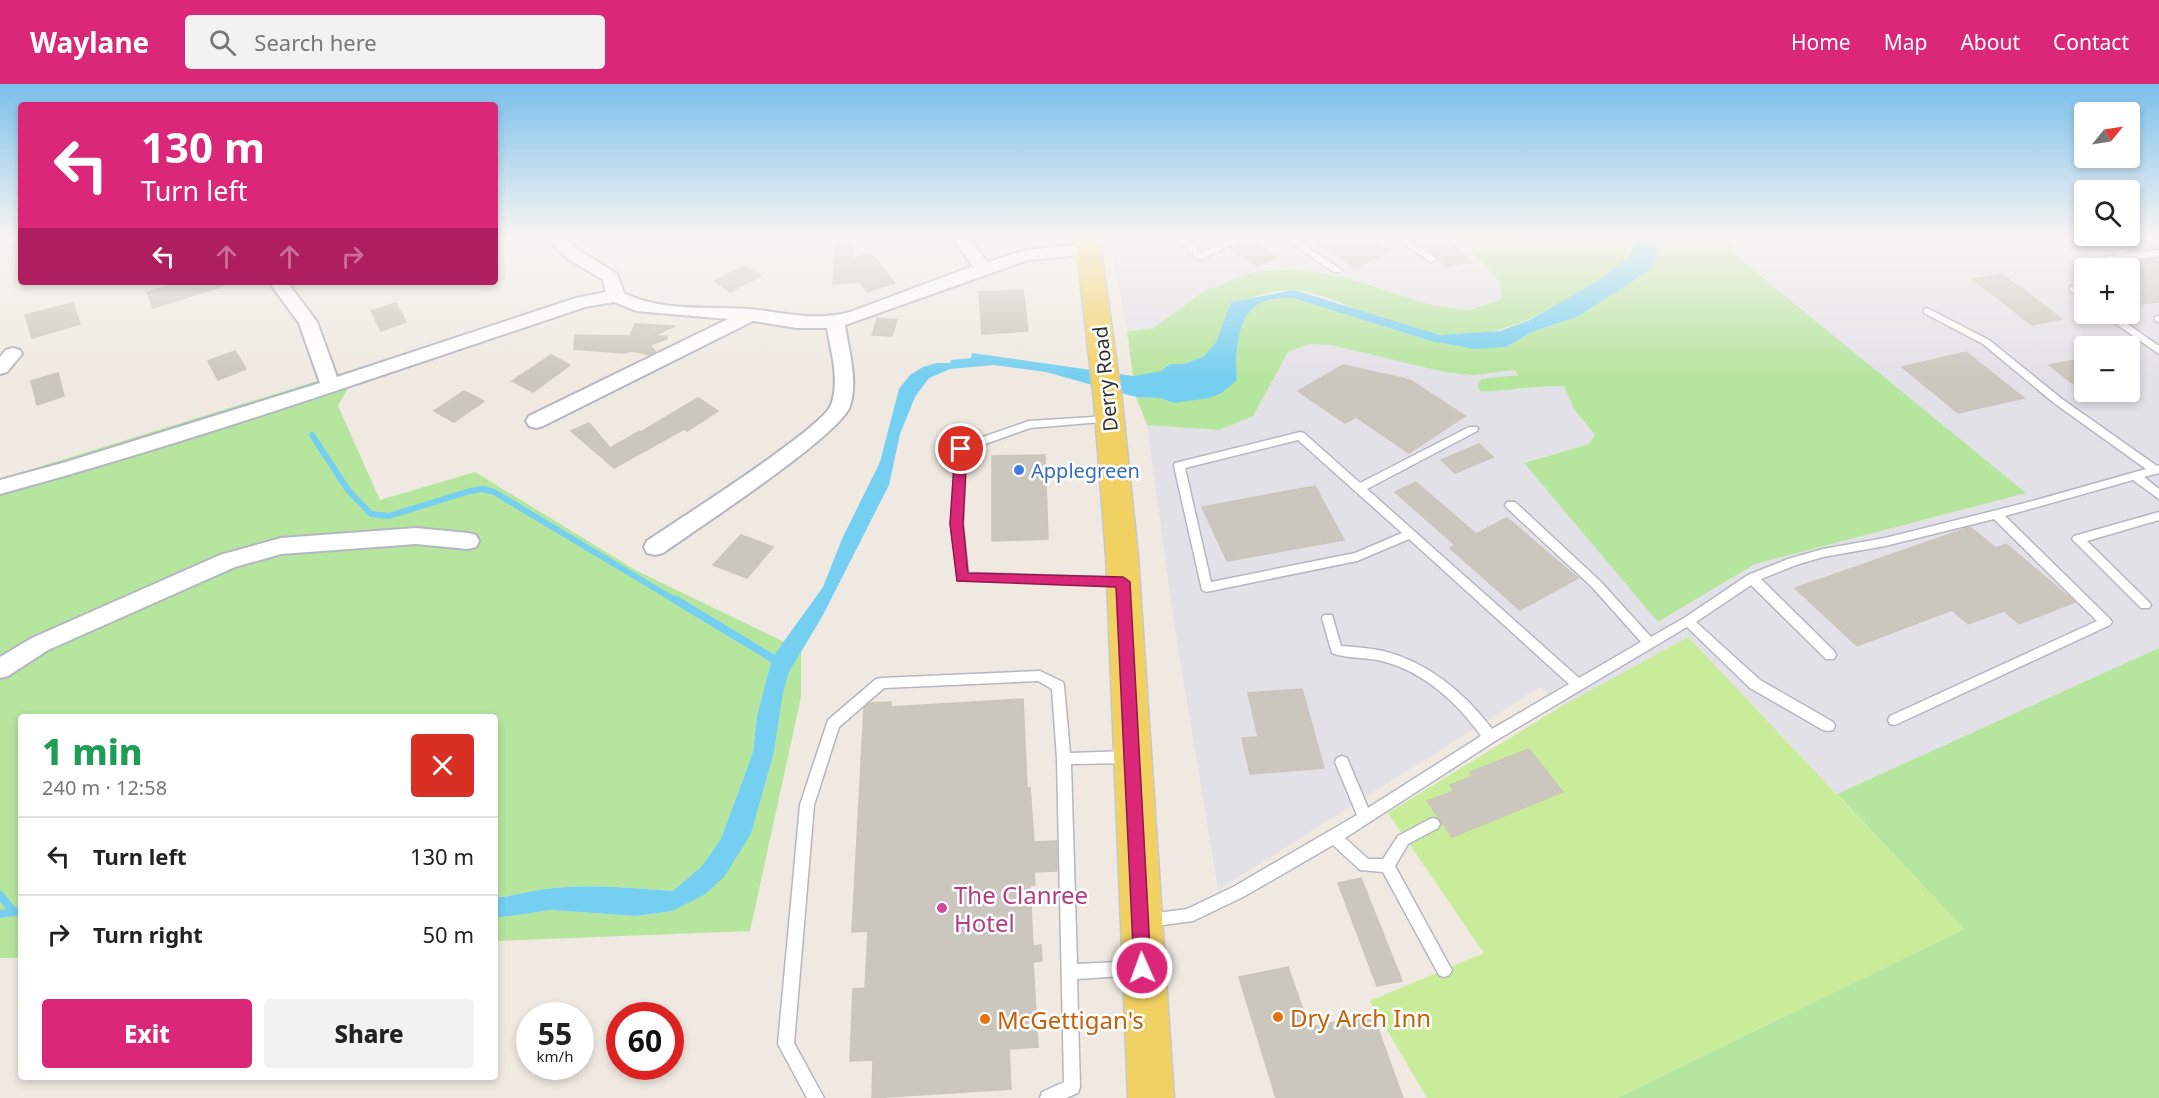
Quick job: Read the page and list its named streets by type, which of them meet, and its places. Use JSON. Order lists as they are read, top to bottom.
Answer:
{
  "streets": {
    "main road": ["Derry Road"]
  },
  "places": [
    "Applegreen",
    "The Clanree Hotel",
    "Dry Arch Inn",
    "McGettigan's"
  ],
  "north": "top right",
  "page": {
    "header": "Waylane",
    "search": "Search here",
    "nav": [
      "Home",
      "Map",
      "About",
      "Contact"
    ],
    "map_buttons": ["+", "−"],
    "turn": ["130 m", "Turn left"],
    "heading": ["1 min", "240 m · 12:58"],
    "list": [
      {
        "name": "Turn left",
        "value": "130 m"
      },
      {
        "name": "Turn right",
        "value": "50 m"
      }
    ],
    "buttons": ["Exit", "Share"],
    "speed": "55 km/h",
    "limit": "60"
  }
}
